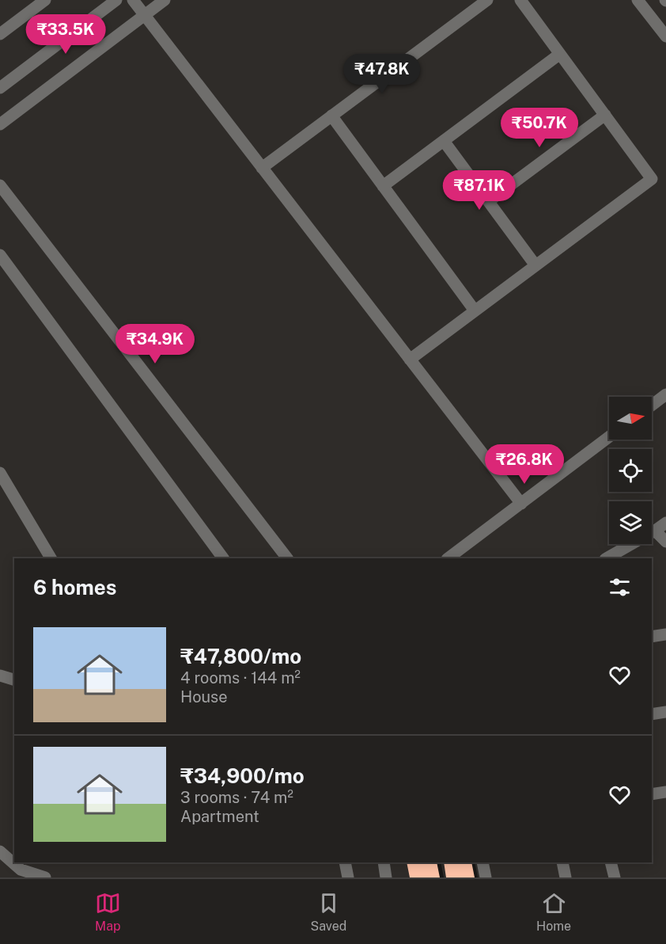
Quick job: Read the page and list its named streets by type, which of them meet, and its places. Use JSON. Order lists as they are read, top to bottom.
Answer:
{
  "north": "right",
  "page": {
    "price": [
      "₹33.5K",
      "₹47.8K",
      "₹50.7K",
      "₹87.1K",
      "₹34.9K",
      "₹26.8K"
    ],
    "heading": "6 homes",
    "list": [
      {
        "name": "₹47,800/mo",
        "note": "4 rooms · 144 m² · House"
      },
      {
        "name": "₹34,900/mo",
        "note": "3 rooms · 74 m² · Apartment"
      }
    ],
    "tabs": ["Map", "Saved", "Home"]
  }
}
